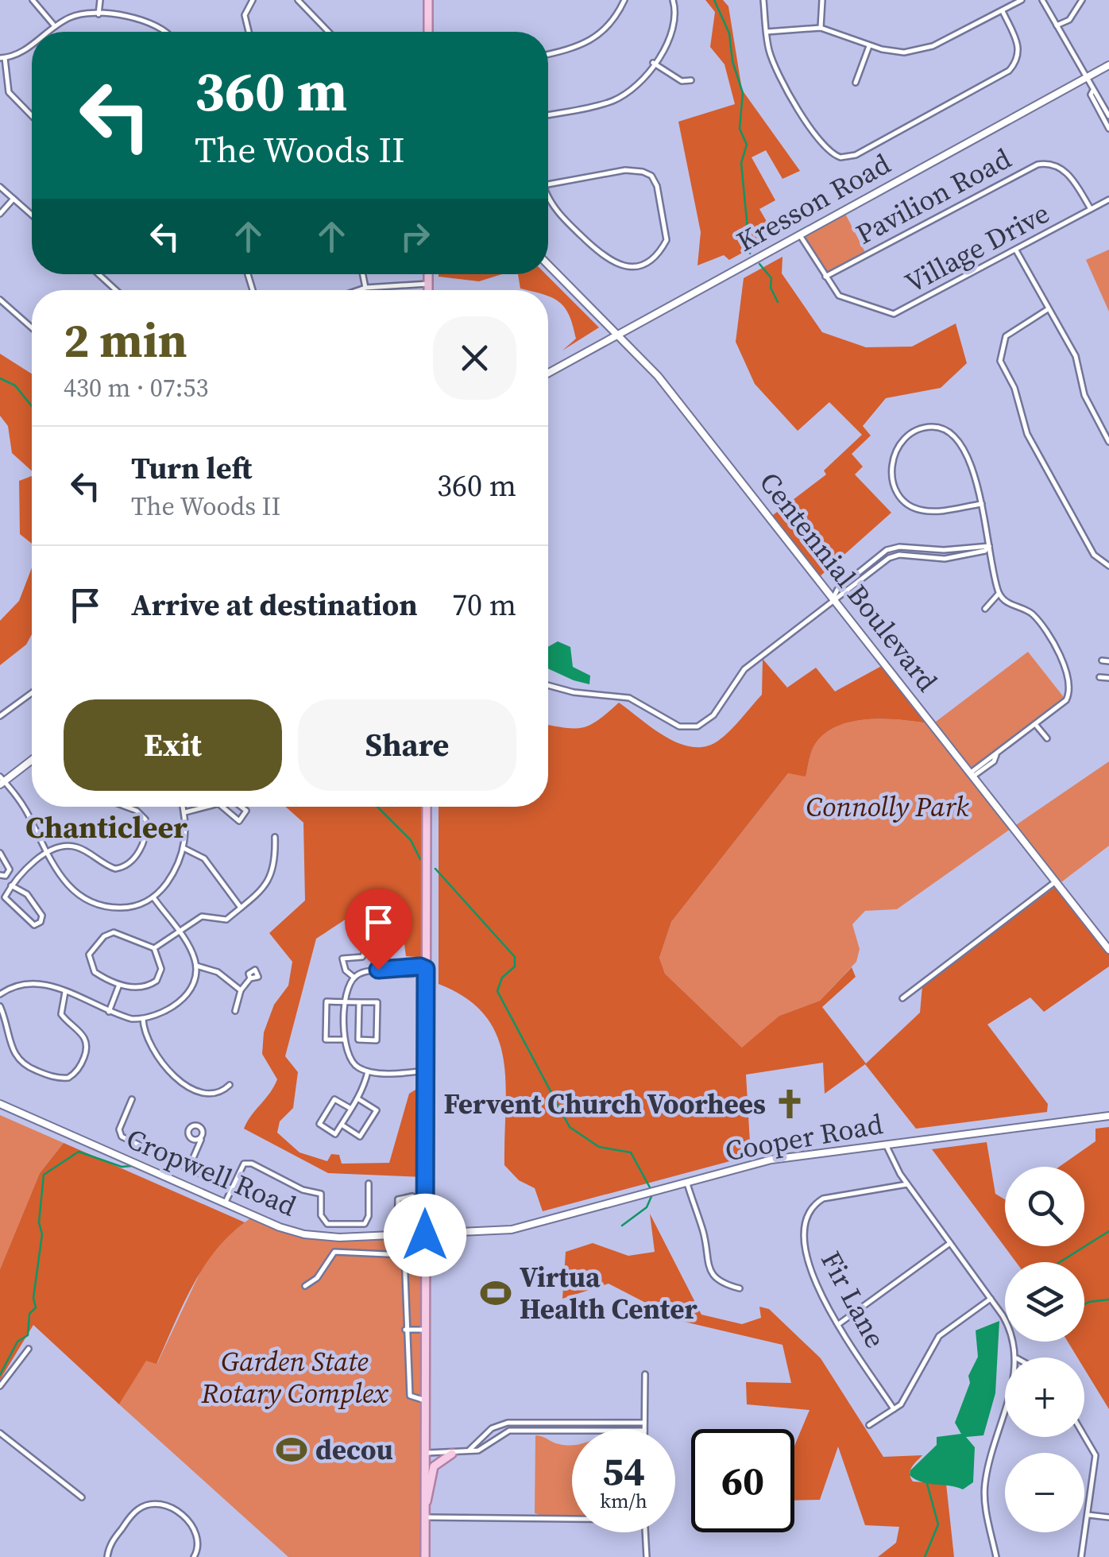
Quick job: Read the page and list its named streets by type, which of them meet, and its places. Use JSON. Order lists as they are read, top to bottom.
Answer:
{
  "streets": {
    "main road": [
      "Kresson Road",
      "Centennial Boulevard",
      "Cooper Road",
      "Cropwell Road"
    ],
    "street": ["Pavilion Road", "Village Drive", "Fir Lane"]
  },
  "crossings": [
    ["Pavilion Road", "Village Drive"],
    ["Kresson Road", "Village Drive"],
    ["Kresson Road", "Centennial Boulevard"],
    ["Cooper Road", "Cropwell Road"]
  ],
  "districts": ["Chanticleer"],
  "parks": ["Connolly Park", "Garden State Rotary Complex"],
  "places": {
    "church": ["Fervent Church Voorhees"],
    "sports": ["Virtua Health Center", "decou"]
  },
  "page": {
    "turn": ["360 m", "The Woods II"],
    "heading": ["2 min", "430 m · 07:53"],
    "list": [
      {
        "name": "Turn left",
        "note": "The Woods II",
        "value": "360 m"
      },
      {
        "name": "Arrive at destination",
        "value": "70 m"
      }
    ],
    "buttons": ["Exit", "Share"],
    "map_buttons": ["+", "−"],
    "speed": "54 km/h",
    "limit": "60"
  }
}
